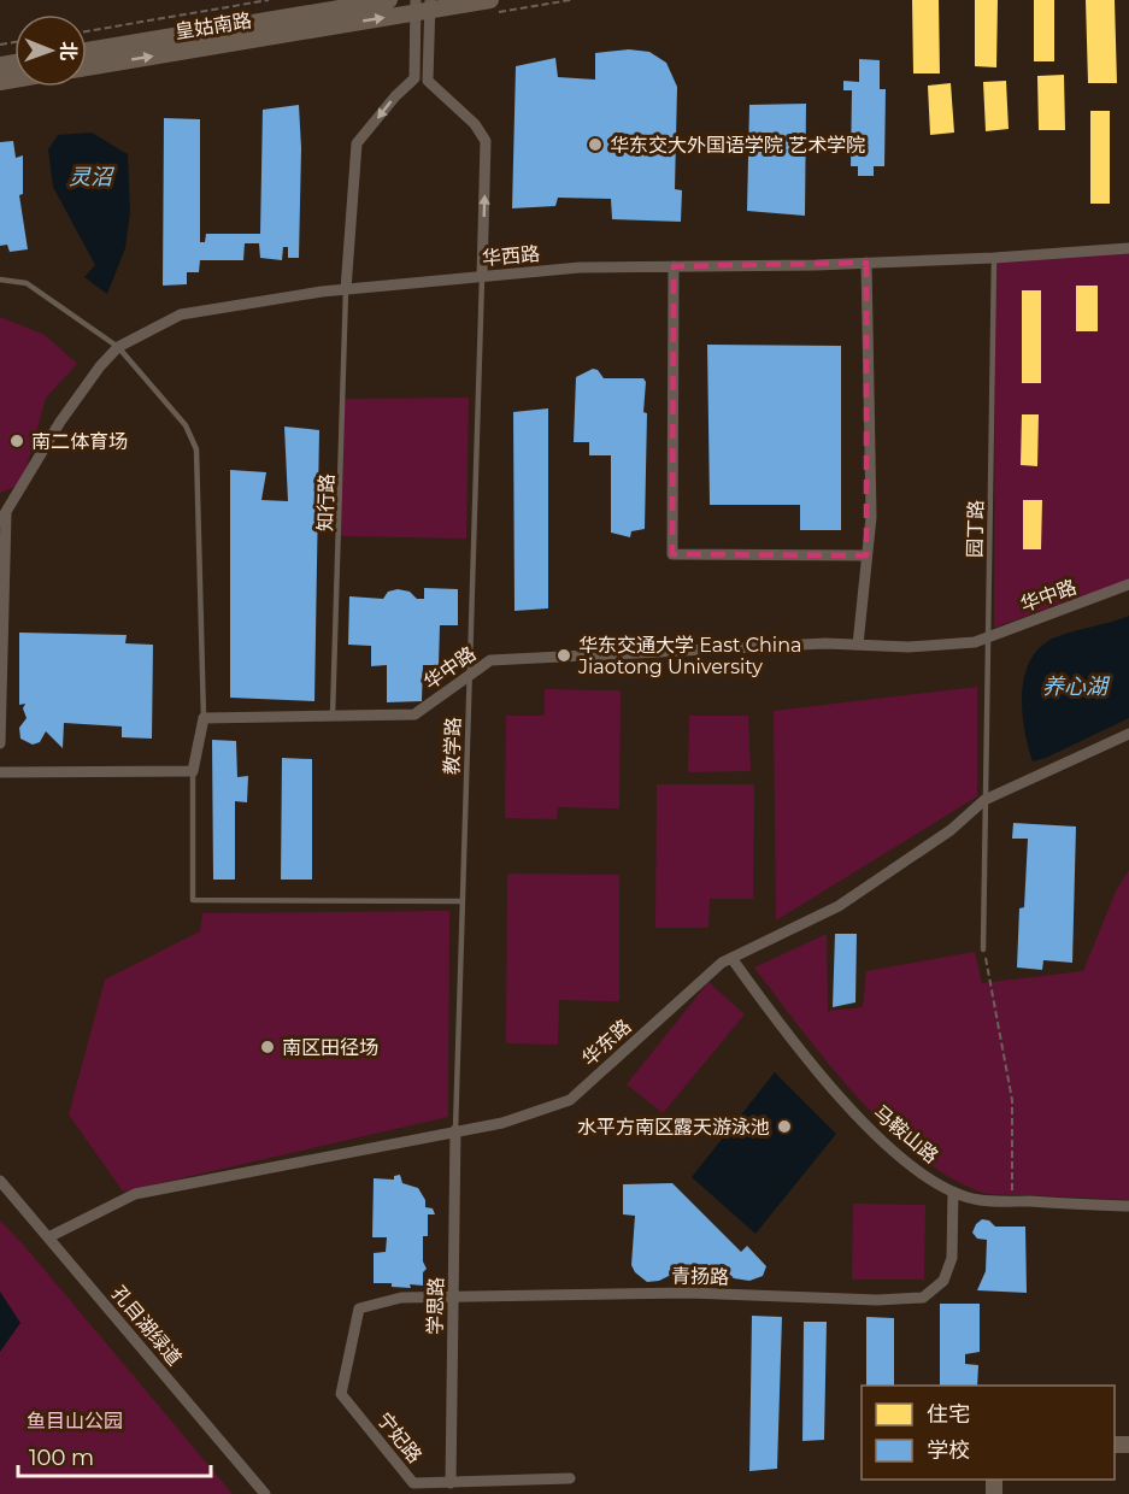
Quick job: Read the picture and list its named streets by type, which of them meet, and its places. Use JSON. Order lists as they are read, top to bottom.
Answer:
{
  "streets": {
    "street": [
      "皇姑南路",
      "华西路",
      "华中路",
      "华东路",
      "马鞍山路",
      "青扬路",
      "学思路",
      "孔目湖绿道",
      "宁妃路"
    ],
    "lane": ["知行路", "园丁路", "教学路"]
  },
  "crossings": [
    ["华西路", "知行路"],
    ["华西路", "园丁路"],
    ["华西路", "教学路"],
    ["知行路", "华中路"],
    ["园丁路", "华中路"],
    ["园丁路", "华东路"],
    ["华中路", "教学路"],
    ["教学路", "华东路"],
    ["教学路", "学思路"],
    ["华东路", "马鞍山路"],
    ["华东路", "学思路"],
    ["华东路", "孔目湖绿道"],
    ["马鞍山路", "青扬路"],
    ["青扬路", "学思路"],
    ["青扬路", "宁妃路"],
    ["学思路", "宁妃路"]
  ],
  "water": ["灵沼", "养心湖"],
  "parks": ["鱼目山公园"],
  "places": [
    "华东交大外国语学院 艺术学院",
    "南二体育场",
    "华东交通大学 East China Jiaotong University",
    "南区田径场",
    "水平方南区露天游泳池"
  ],
  "legend": ["住宅", "学校"],
  "scale_bar": "100 m",
  "north": "right"
}
